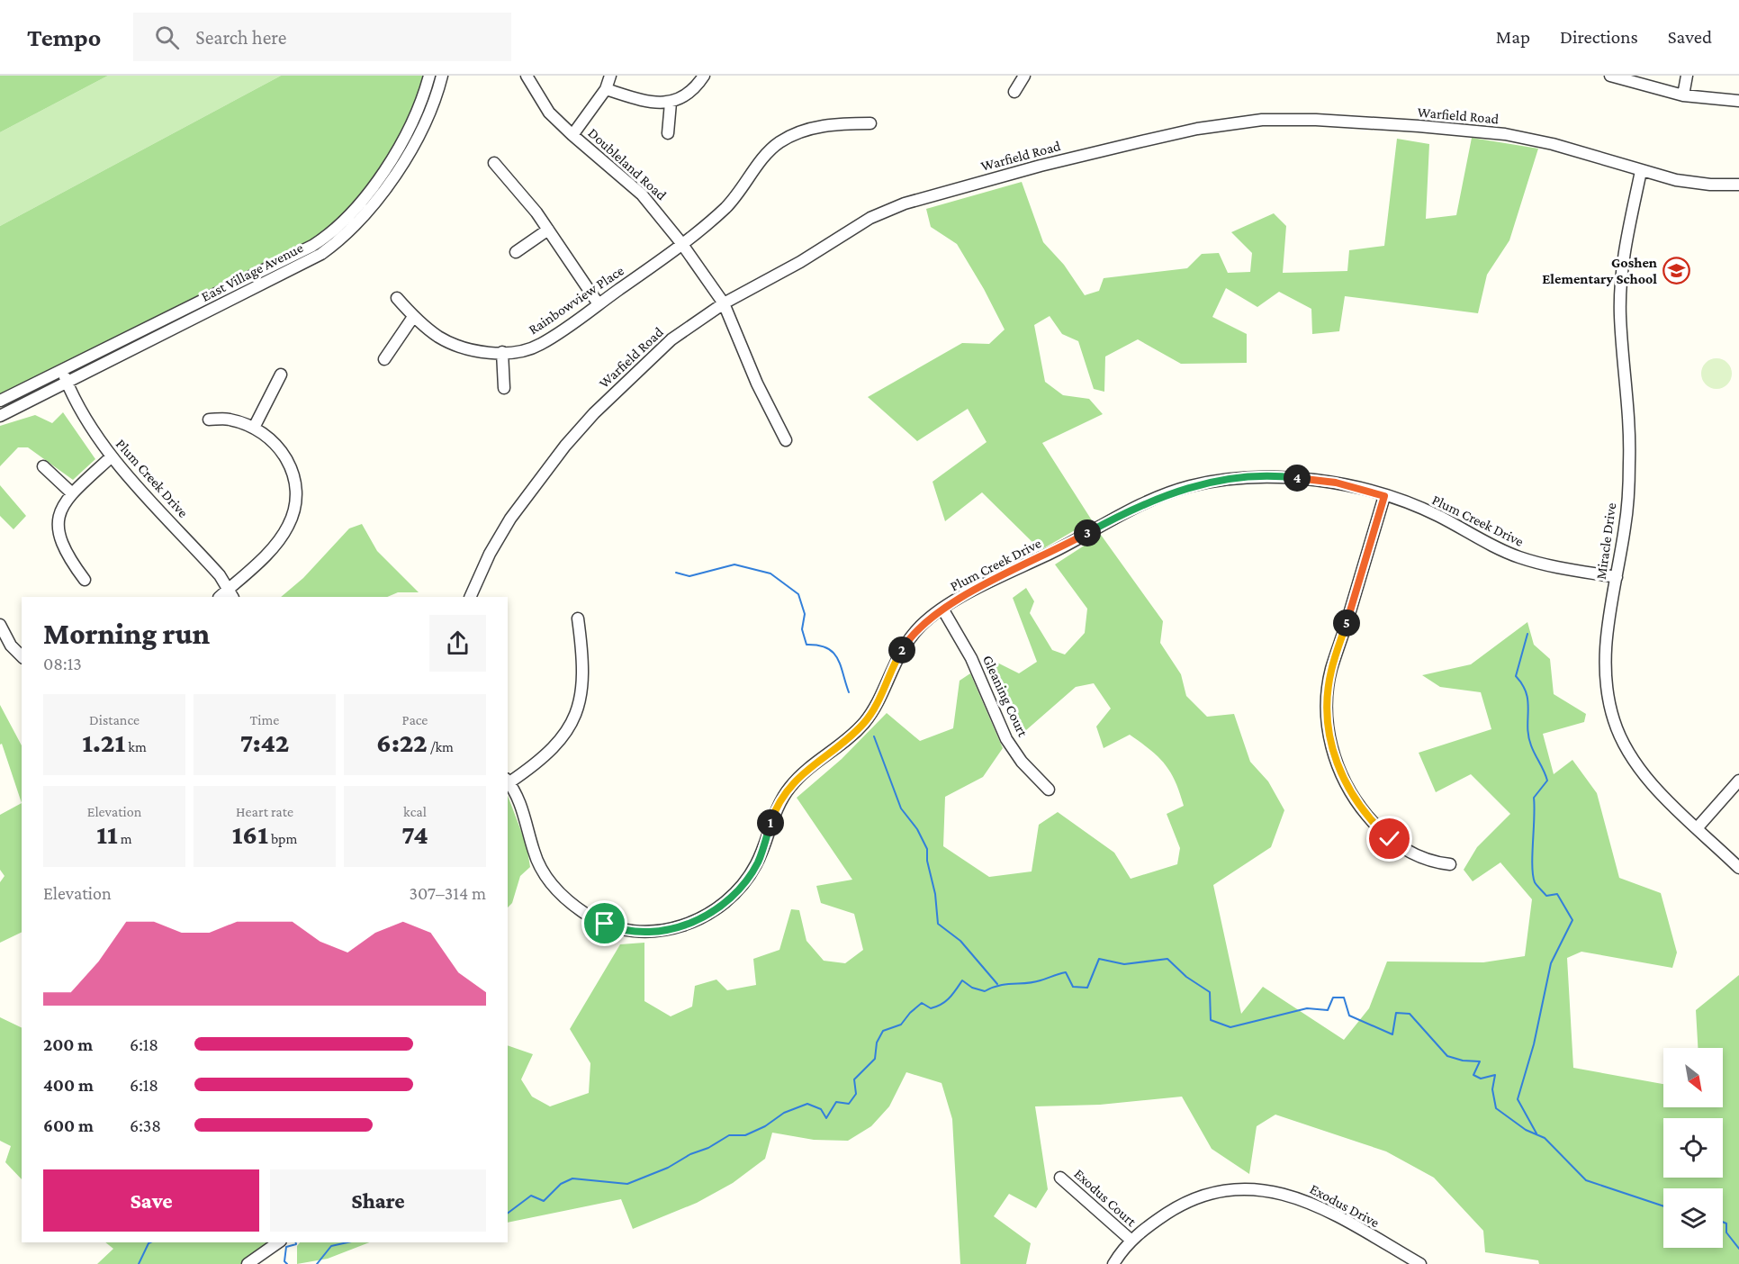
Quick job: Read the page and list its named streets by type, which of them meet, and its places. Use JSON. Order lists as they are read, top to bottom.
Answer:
{
  "streets": {
    "street": [
      "Warfield Road",
      "Doubleland Road",
      "East Village Avenue",
      "Rainbowview Place",
      "Plum Creek Drive",
      "Miracle Drive",
      "Gleaning Court",
      "Exodus Court",
      "Exodus Drive"
    ]
  },
  "crossings": [
    ["Warfield Road", "Doubleland Road"],
    ["Warfield Road", "Miracle Drive"],
    ["Doubleland Road", "Rainbowview Place"],
    ["East Village Avenue", "Plum Creek Drive"],
    ["Plum Creek Drive", "Miracle Drive"],
    ["Plum Creek Drive", "Gleaning Court"],
    ["Exodus Court", "Exodus Drive"]
  ],
  "places": {
    "school or university": ["Goshen Elementary School"]
  },
  "north": "bottom right",
  "page": {
    "header": "Tempo",
    "search": "Search here",
    "nav": ["Map", "Directions", "Saved"],
    "pins": [
      "4",
      "3",
      "5",
      "2",
      "1"
    ],
    "heading": ["Morning run", "08:13"],
    "stats": [
      ["Distance", "1.21 km"],
      ["Time", "7:42"],
      ["Pace", "6:22 /km"],
      ["Elevation", "11 m"],
      ["Heart rate", "161 bpm"],
      ["kcal", "74"]
    ],
    "chart": ["Elevation", "307–314 m"],
    "list": [
      {
        "name": "200 m",
        "note": "6:18"
      },
      {
        "name": "400 m",
        "note": "6:18"
      },
      {
        "name": "600 m",
        "note": "6:38"
      }
    ],
    "buttons": ["Save", "Share"]
  }
}
